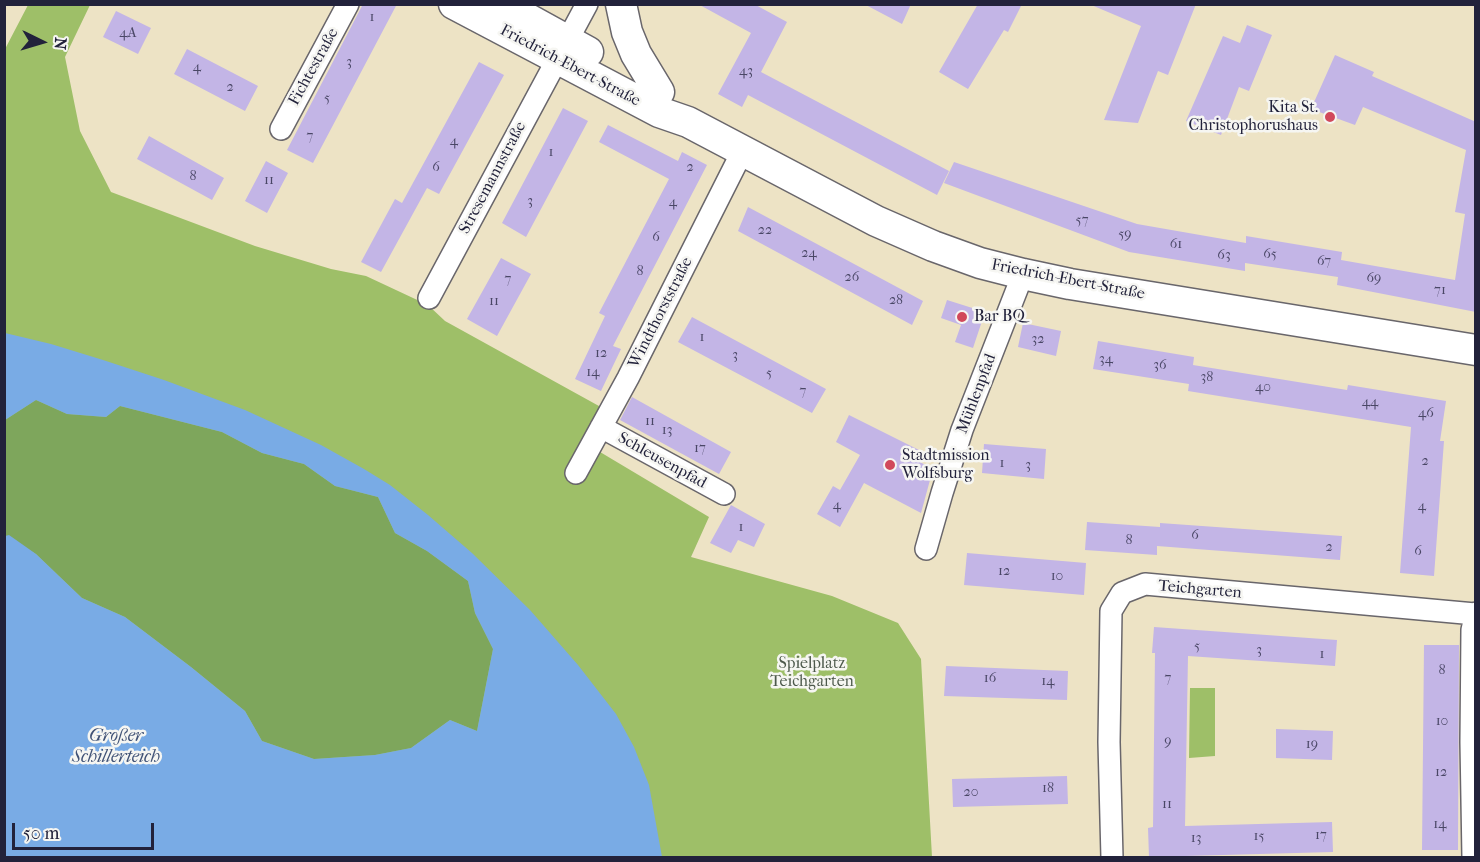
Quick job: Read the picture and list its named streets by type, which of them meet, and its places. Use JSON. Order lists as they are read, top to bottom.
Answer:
{
  "streets": {
    "street": [
      "Friedrich-Ebert-Straße",
      "Fichtestraße",
      "Stresemannstraße",
      "Windthorststraße",
      "Mühlenpfad",
      "Schleusenpfad",
      "Teichgarten"
    ]
  },
  "crossings": [
    ["Friedrich-Ebert-Straße", "Stresemannstraße"],
    ["Friedrich-Ebert-Straße", "Windthorststraße"],
    ["Friedrich-Ebert-Straße", "Mühlenpfad"],
    ["Windthorststraße", "Schleusenpfad"]
  ],
  "water": ["Großer Schillerteich"],
  "parks": ["Spielplatz Teichgarten"],
  "places": ["Kita St. Christophorushaus", "Bar BQ", "Stadtmission Wolfsburg"],
  "house_numbers": [
    "1",
    "4A",
    "3",
    "4",
    "43",
    "2",
    "5",
    "7",
    "4",
    "1",
    "6",
    "2",
    "8",
    "11",
    "3",
    "4",
    "57",
    "22",
    "59",
    "6",
    "61",
    "24",
    "65",
    "63",
    "67",
    "8",
    "26",
    "69",
    "7",
    "71",
    "28",
    "11",
    "1",
    "32",
    "12",
    "3",
    "34",
    "36",
    "14",
    "5",
    "38",
    "40",
    "7",
    "44",
    "46",
    "11",
    "13",
    "17",
    "2",
    "1",
    "3",
    "4",
    "4",
    "1",
    "6",
    "8",
    "2",
    "6",
    "12",
    "10",
    "5",
    "3",
    "1",
    "8",
    "16",
    "7",
    "14",
    "10",
    "9",
    "19",
    "12",
    "18",
    "20",
    "11",
    "14",
    "17",
    "15",
    "13"
  ],
  "scale_bar": "50 m",
  "north": "right"
}
